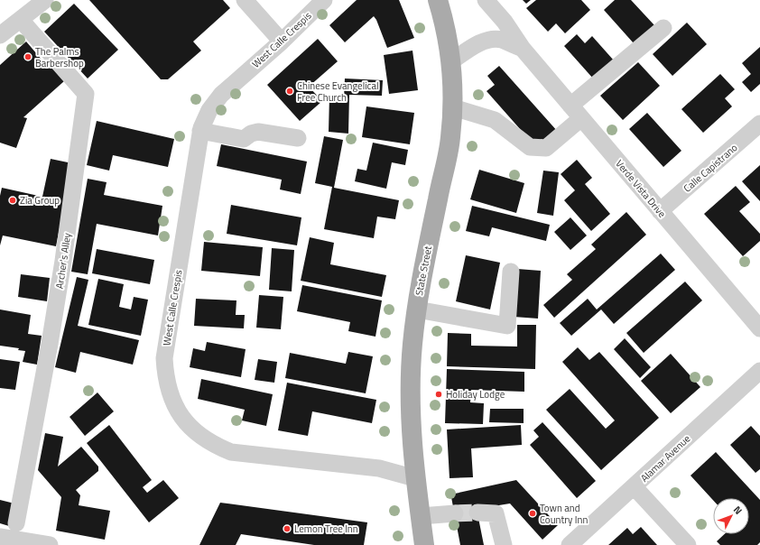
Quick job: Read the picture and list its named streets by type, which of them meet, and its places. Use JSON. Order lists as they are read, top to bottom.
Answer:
{
  "streets": {
    "main road": ["State Street"],
    "street": [
      "West Calle Crespis",
      "Calle Capistrano",
      "Verde Vista Drive",
      "Archer's Alley",
      "Alamar Avenue"
    ]
  },
  "crossings": [
    ["West Calle Crespis", "State Street"],
    ["Calle Capistrano", "Verde Vista Drive"],
    ["Verde Vista Drive", "State Street"]
  ],
  "places": [
    "The Palms Barbershop",
    "Chinese Evangelical Free Church",
    "Zia Group",
    "Holiday Lodge",
    "Town and Country Inn",
    "Lemon Tree Inn"
  ],
  "north": "top right"
}
